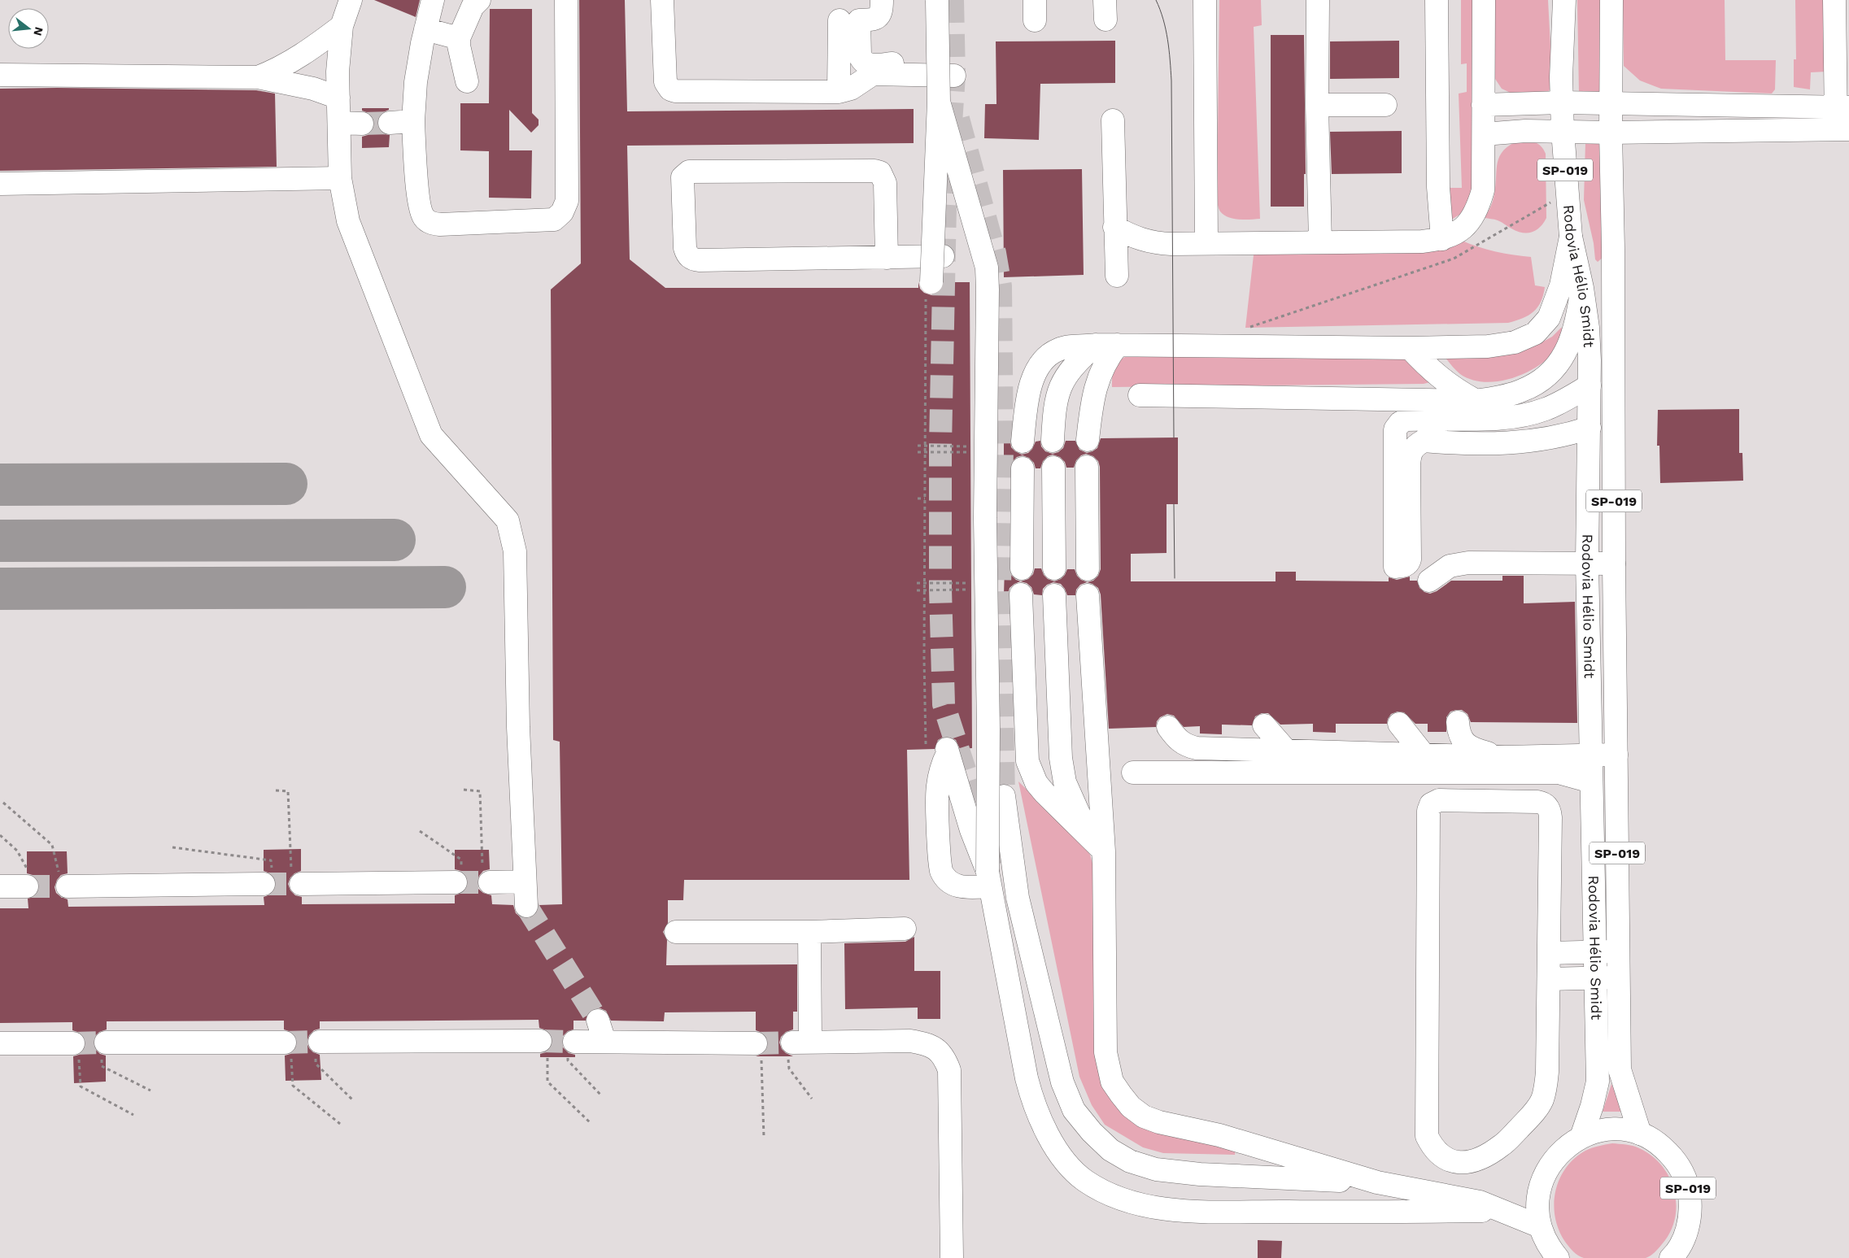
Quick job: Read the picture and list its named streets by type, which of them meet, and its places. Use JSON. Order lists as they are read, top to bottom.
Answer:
{
  "streets": {
    "street": ["SP-019", "Rodovia Hélio Smidt"]
  },
  "crossings": [
    ["SP-019", "Rodovia Hélio Smidt"]
  ],
  "north": "right"
}
